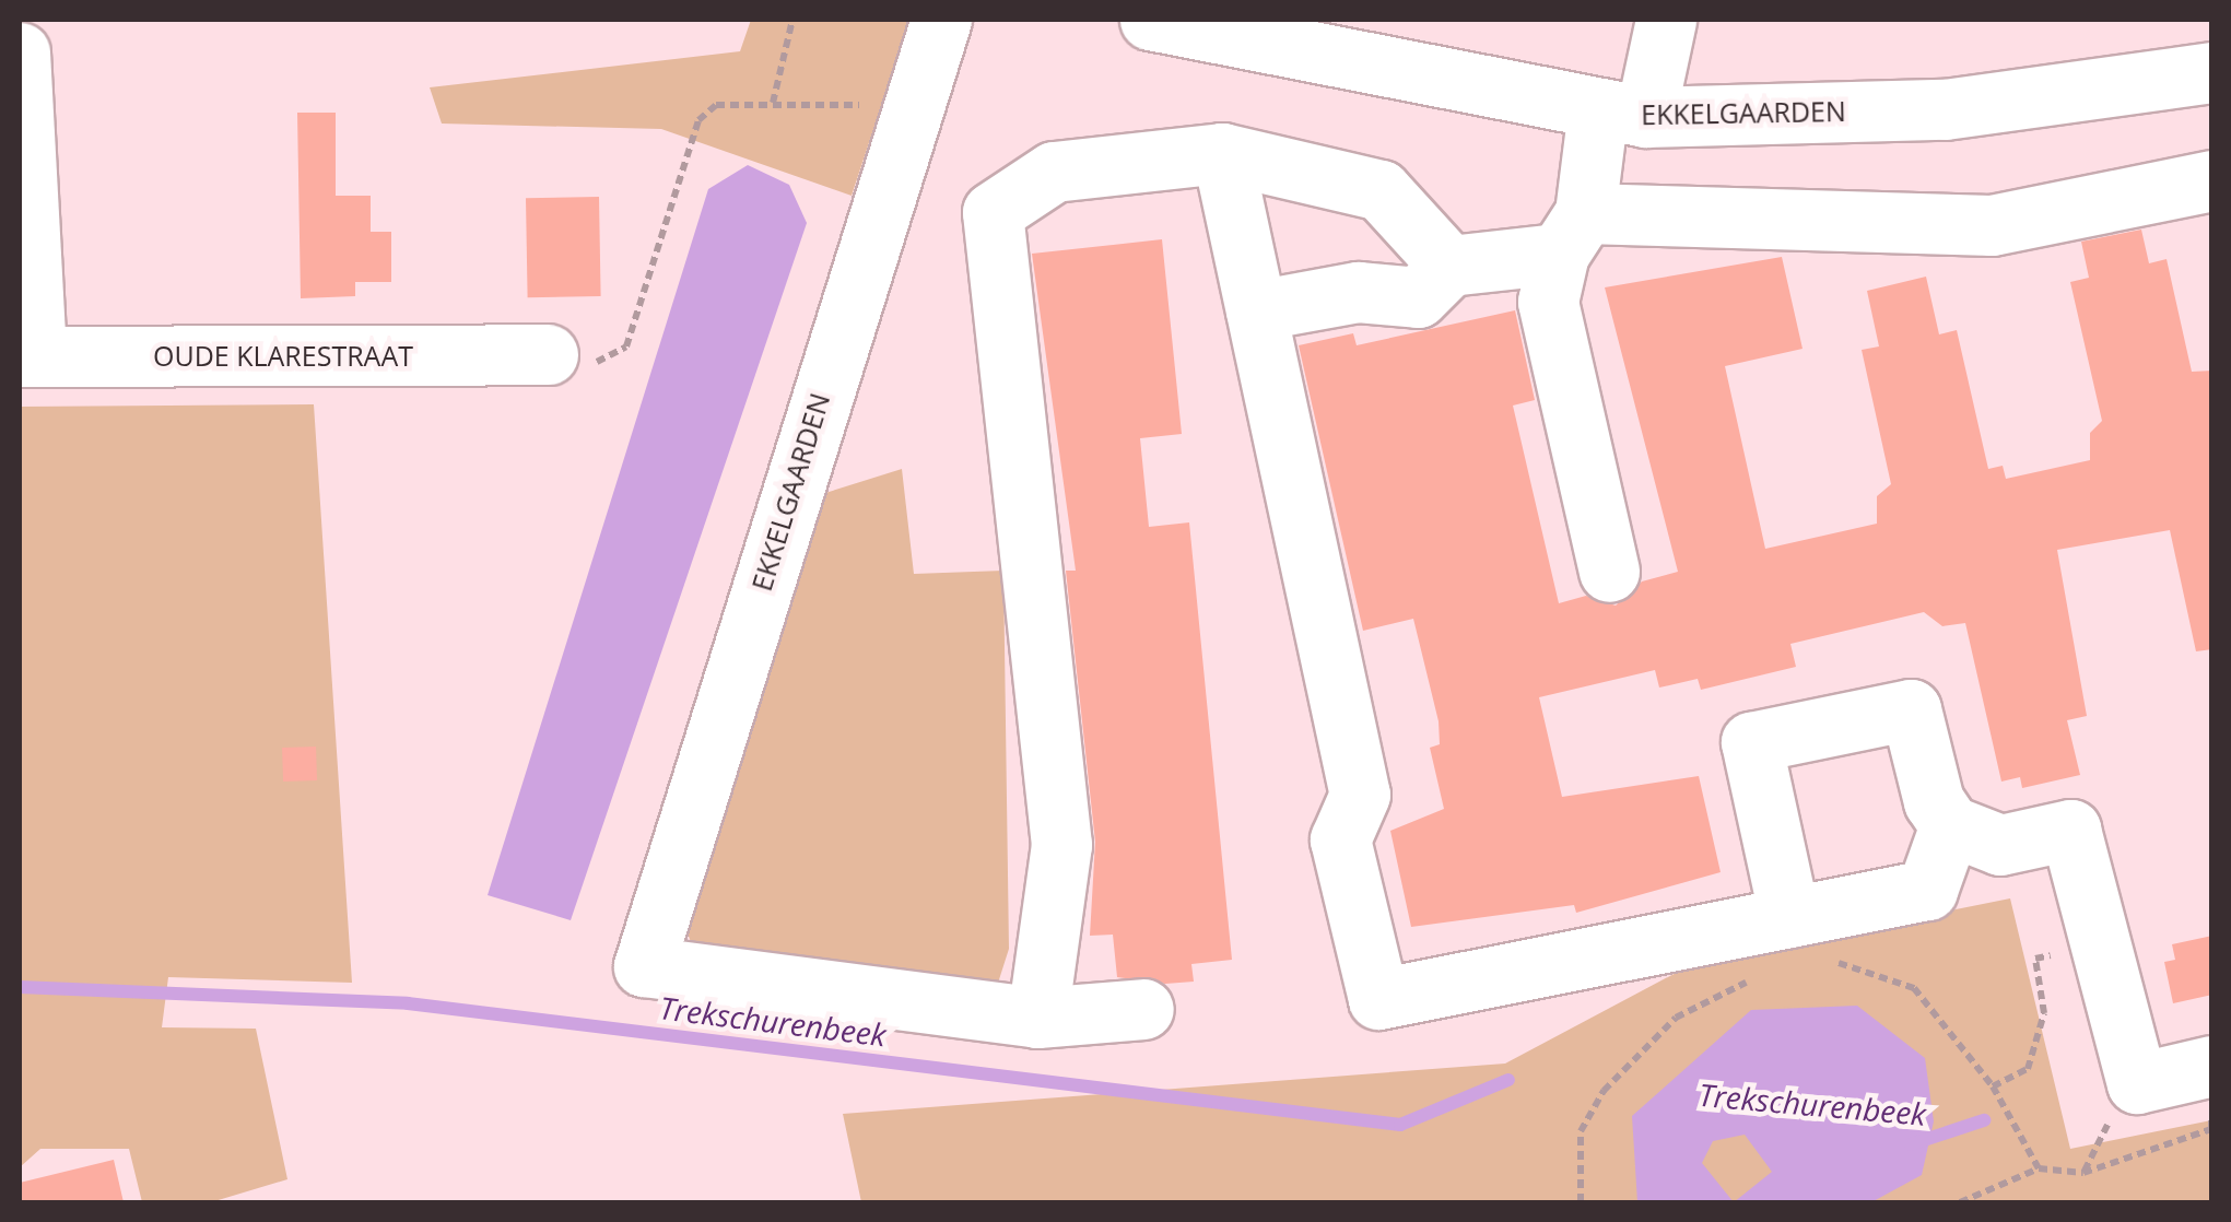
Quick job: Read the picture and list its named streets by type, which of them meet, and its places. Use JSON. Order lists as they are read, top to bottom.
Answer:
{
  "streets": {
    "street": ["EKKELGAARDEN", "OUDE KLARESTRAAT"]
  },
  "water": ["Trekschurenbeek"]
}
